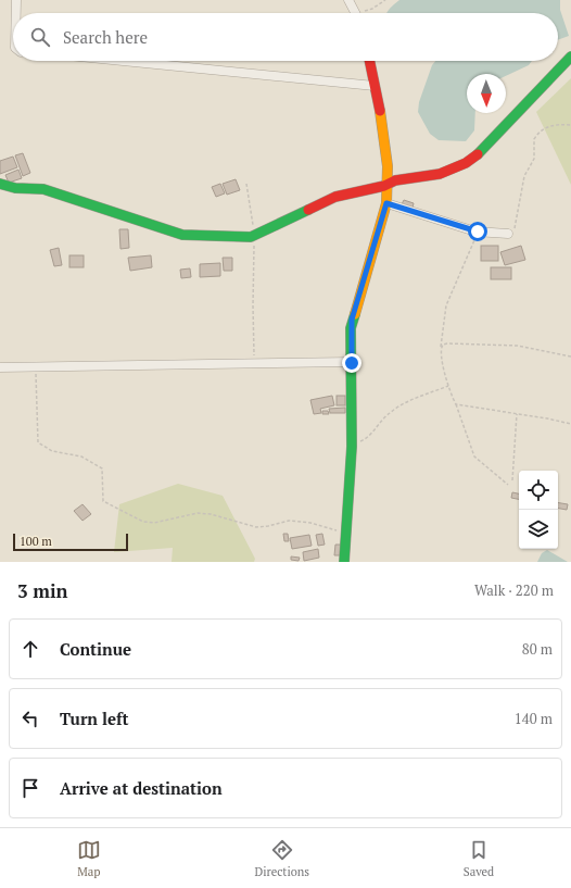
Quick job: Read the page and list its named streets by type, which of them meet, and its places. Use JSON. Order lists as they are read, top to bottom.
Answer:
{
  "scale_bar": "100 m",
  "north": "bottom",
  "page": {
    "search": "Search here",
    "scale": "100 m",
    "heading": ["3 min", "Walk · 220 m"],
    "list": [
      ["Continue", "80 m"],
      ["Turn left", "140 m"],
      "Arrive at destination"
    ],
    "nav": ["Map", "Directions", "Saved"]
  }
}
